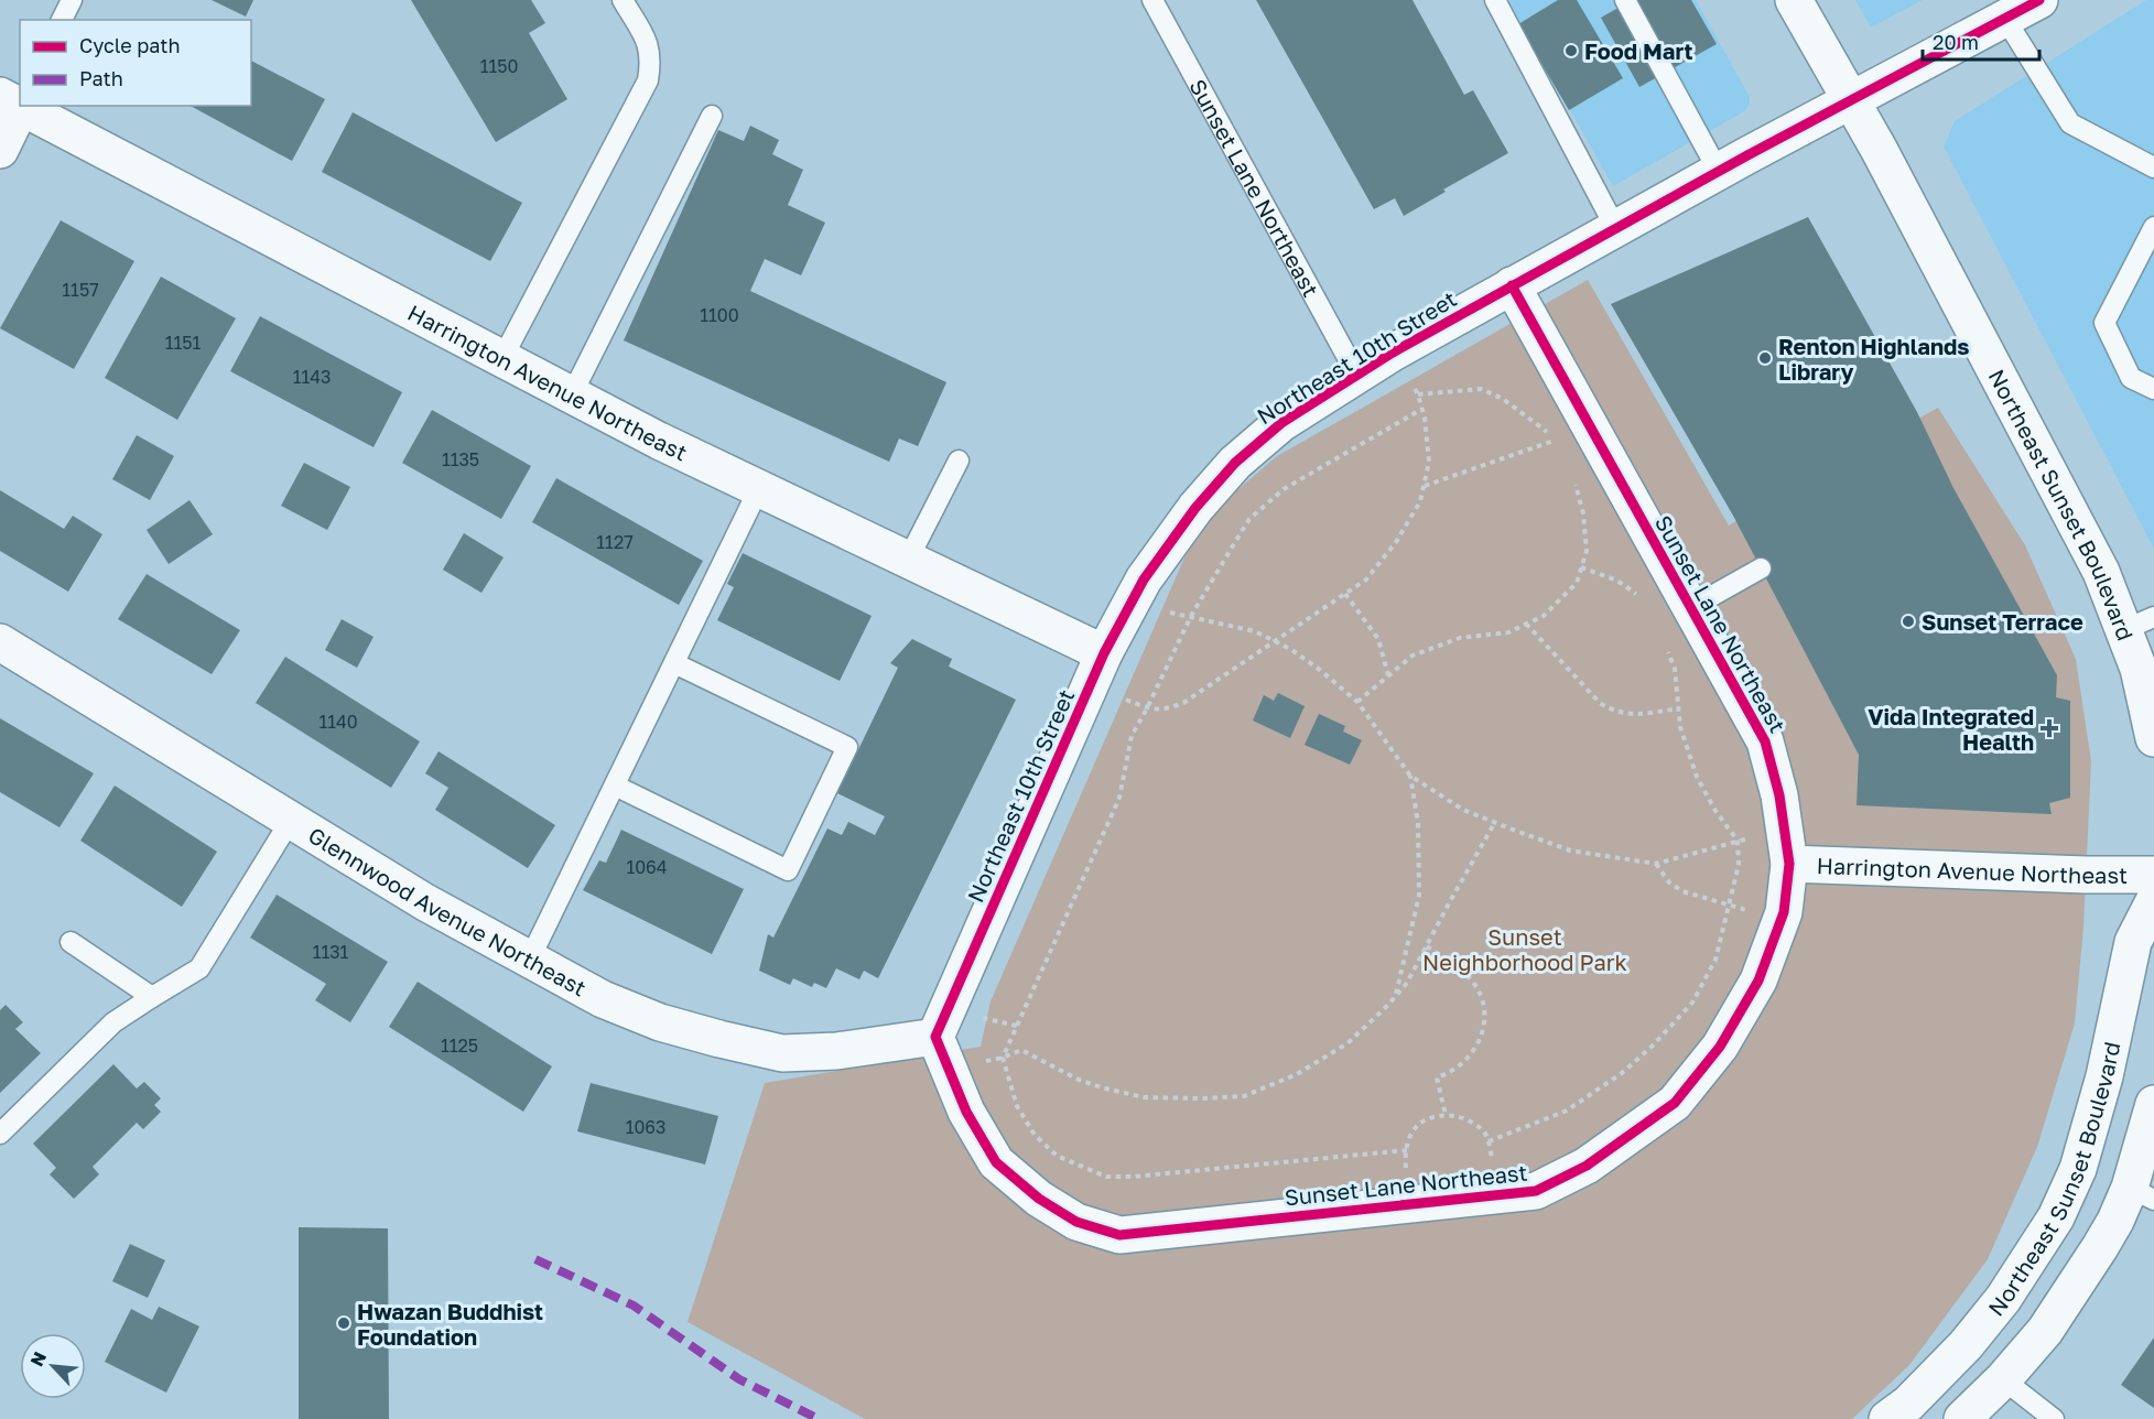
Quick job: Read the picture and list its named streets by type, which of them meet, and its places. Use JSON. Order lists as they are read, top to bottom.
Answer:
{
  "streets": {
    "street": [
      "Sunset Lane Northeast",
      "Northeast 10th Street",
      "Harrington Avenue Northeast",
      "Northeast Sunset Boulevard",
      "Glennwood Avenue Northeast"
    ]
  },
  "crossings": [
    ["Sunset Lane Northeast", "Northeast 10th Street"],
    ["Sunset Lane Northeast", "Harrington Avenue Northeast"],
    ["Sunset Lane Northeast", "Glennwood Avenue Northeast"],
    ["Northeast 10th Street", "Harrington Avenue Northeast"],
    ["Northeast 10th Street", "Northeast Sunset Boulevard"],
    ["Northeast 10th Street", "Glennwood Avenue Northeast"]
  ],
  "parks": ["Sunset Neighborhood Park"],
  "places": {
    "other": [
      "Food Mart",
      "Renton Highlands Library",
      "Sunset Terrace",
      "Hwazan Buddhist Foundation"
    ],
    "health": ["Vida Integrated Health"]
  },
  "house_numbers": [
    "1150",
    "1157",
    "1100",
    "1151",
    "1143",
    "1135",
    "1127",
    "1140",
    "1064",
    "1131",
    "1125",
    "1063"
  ],
  "legend": ["Cycle path", "Path"],
  "scale_bar": "20 m",
  "north": "top left"
}
